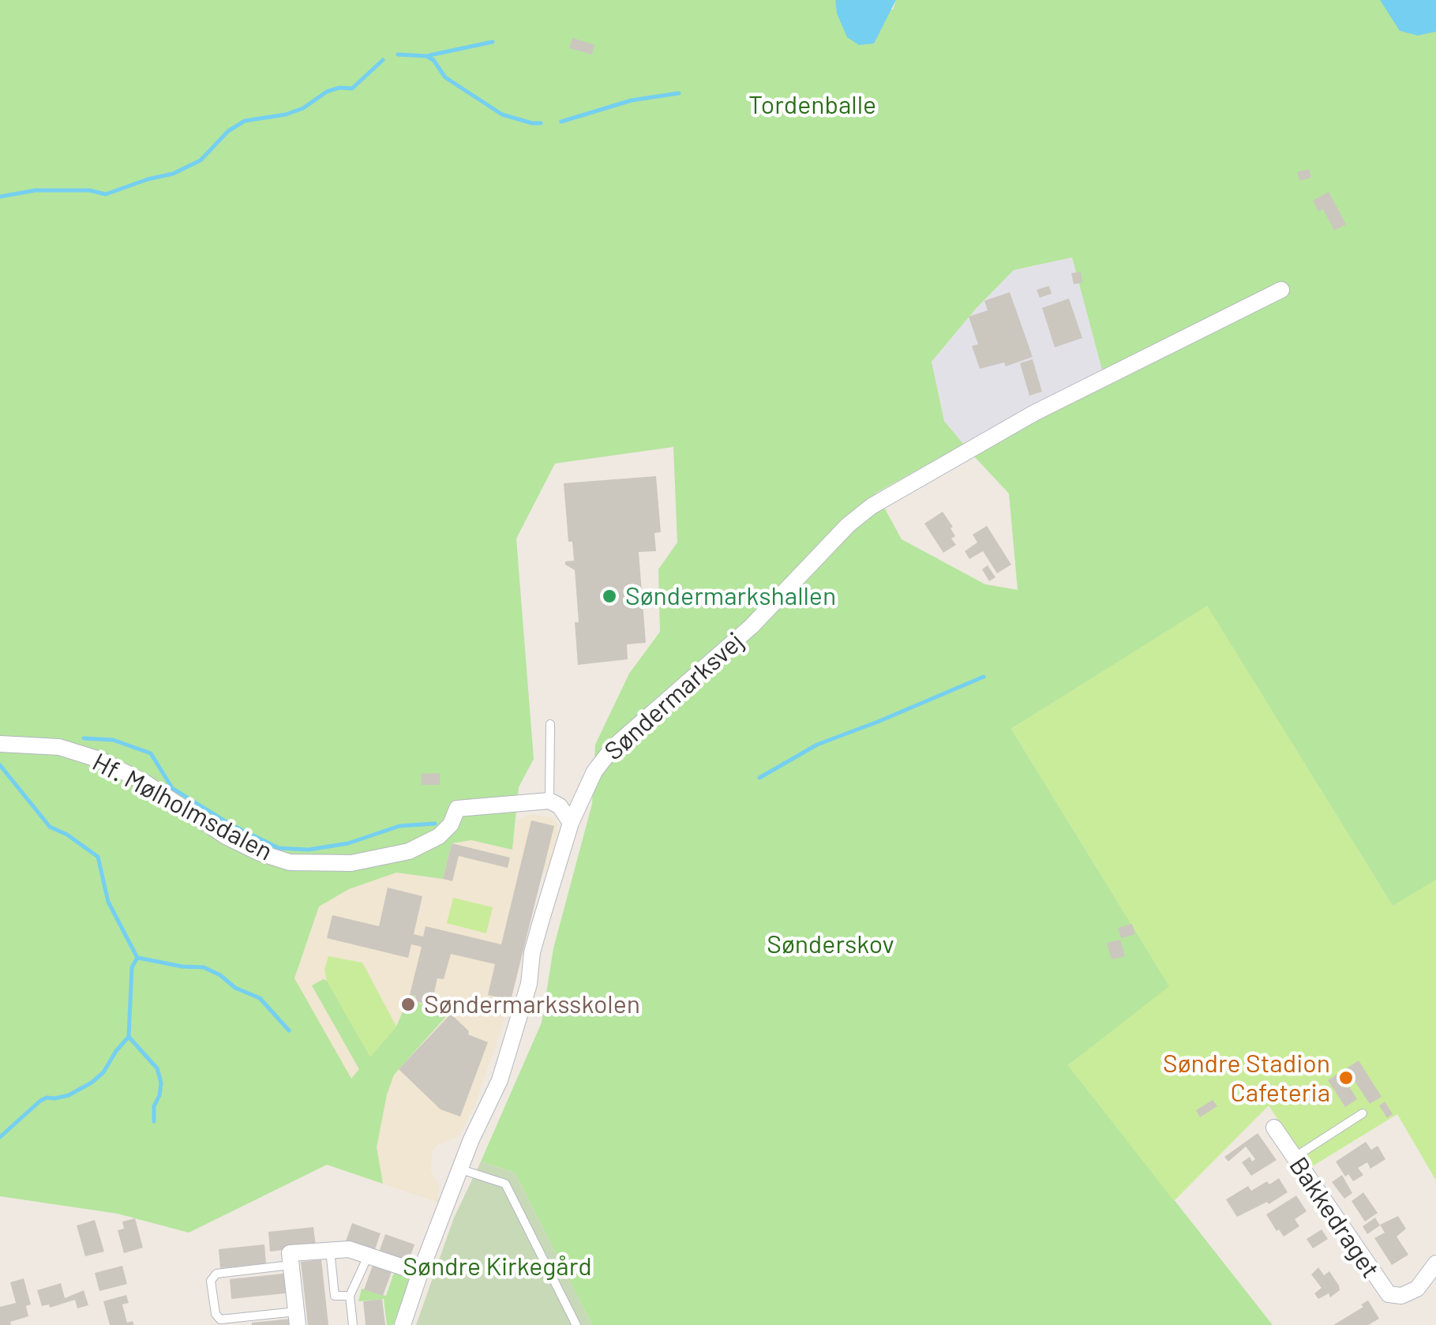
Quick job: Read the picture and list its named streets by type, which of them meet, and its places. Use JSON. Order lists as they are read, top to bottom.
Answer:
{
  "streets": {
    "street": ["Søndermarksvej", "Hf. Mølholmsdalen", "Bakkedraget"]
  },
  "parks": ["Tordenballe", "Sønderskov", "Søndre Kirkegård"],
  "places": ["Søndermarkshallen", "Søndermarksskolen", "Søndre Stadion Cafeteria"]
}
